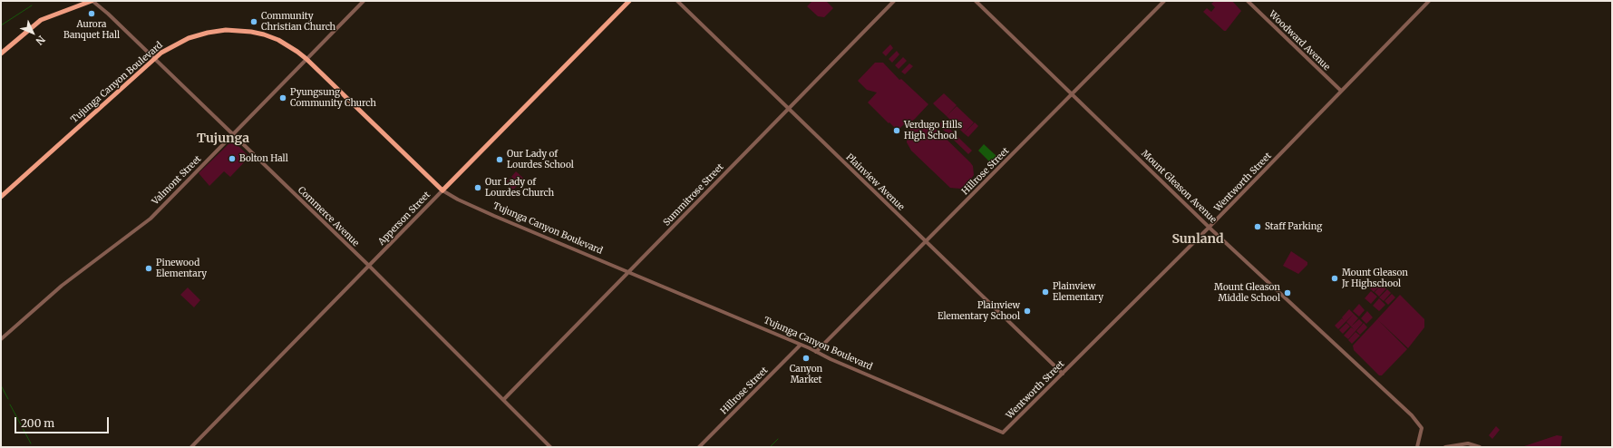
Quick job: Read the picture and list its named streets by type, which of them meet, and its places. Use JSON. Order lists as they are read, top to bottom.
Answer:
{
  "streets": {
    "main road": ["Tujunga Canyon Boulevard", "Apperson Street"],
    "street": [
      "Woodward Avenue",
      "Hillrose Street",
      "Valmont Street",
      "Plainview Avenue",
      "Wentworth Street",
      "Mount Gleason Avenue",
      "Summitrose Street",
      "Commerce Avenue"
    ]
  },
  "crossings": [
    ["Woodward Avenue", "Wentworth Street"],
    ["Tujunga Canyon Boulevard", "Hillrose Street"],
    ["Tujunga Canyon Boulevard", "Valmont Street"],
    ["Tujunga Canyon Boulevard", "Wentworth Street"],
    ["Tujunga Canyon Boulevard", "Summitrose Street"],
    ["Tujunga Canyon Boulevard", "Commerce Avenue"],
    ["Tujunga Canyon Boulevard", "Apperson Street"],
    ["Hillrose Street", "Plainview Avenue"],
    ["Hillrose Street", "Mount Gleason Avenue"],
    ["Valmont Street", "Commerce Avenue"],
    ["Plainview Avenue", "Wentworth Street"],
    ["Plainview Avenue", "Summitrose Street"],
    ["Wentworth Street", "Mount Gleason Avenue"],
    ["Summitrose Street", "Commerce Avenue"],
    ["Commerce Avenue", "Apperson Street"]
  ],
  "districts": ["Tujunga", "Sunland"],
  "places": [
    "Aurora Banquet Hall",
    "Community Christian Church",
    "Pyungsung Community Church",
    "Verdugo Hills High School",
    "Bolton Hall",
    "Our Lady of Lourdes School",
    "Our Lady of Lourdes Church",
    "Staff Parking",
    "Pinewood Elementary",
    "Mount Gleason Jr Highschool",
    "Plainview Elementary",
    "Mount Gleason Middle School",
    "Plainview Elementary School",
    "Canyon Market"
  ],
  "scale_bar": "200 m",
  "north": "bottom right"
}
